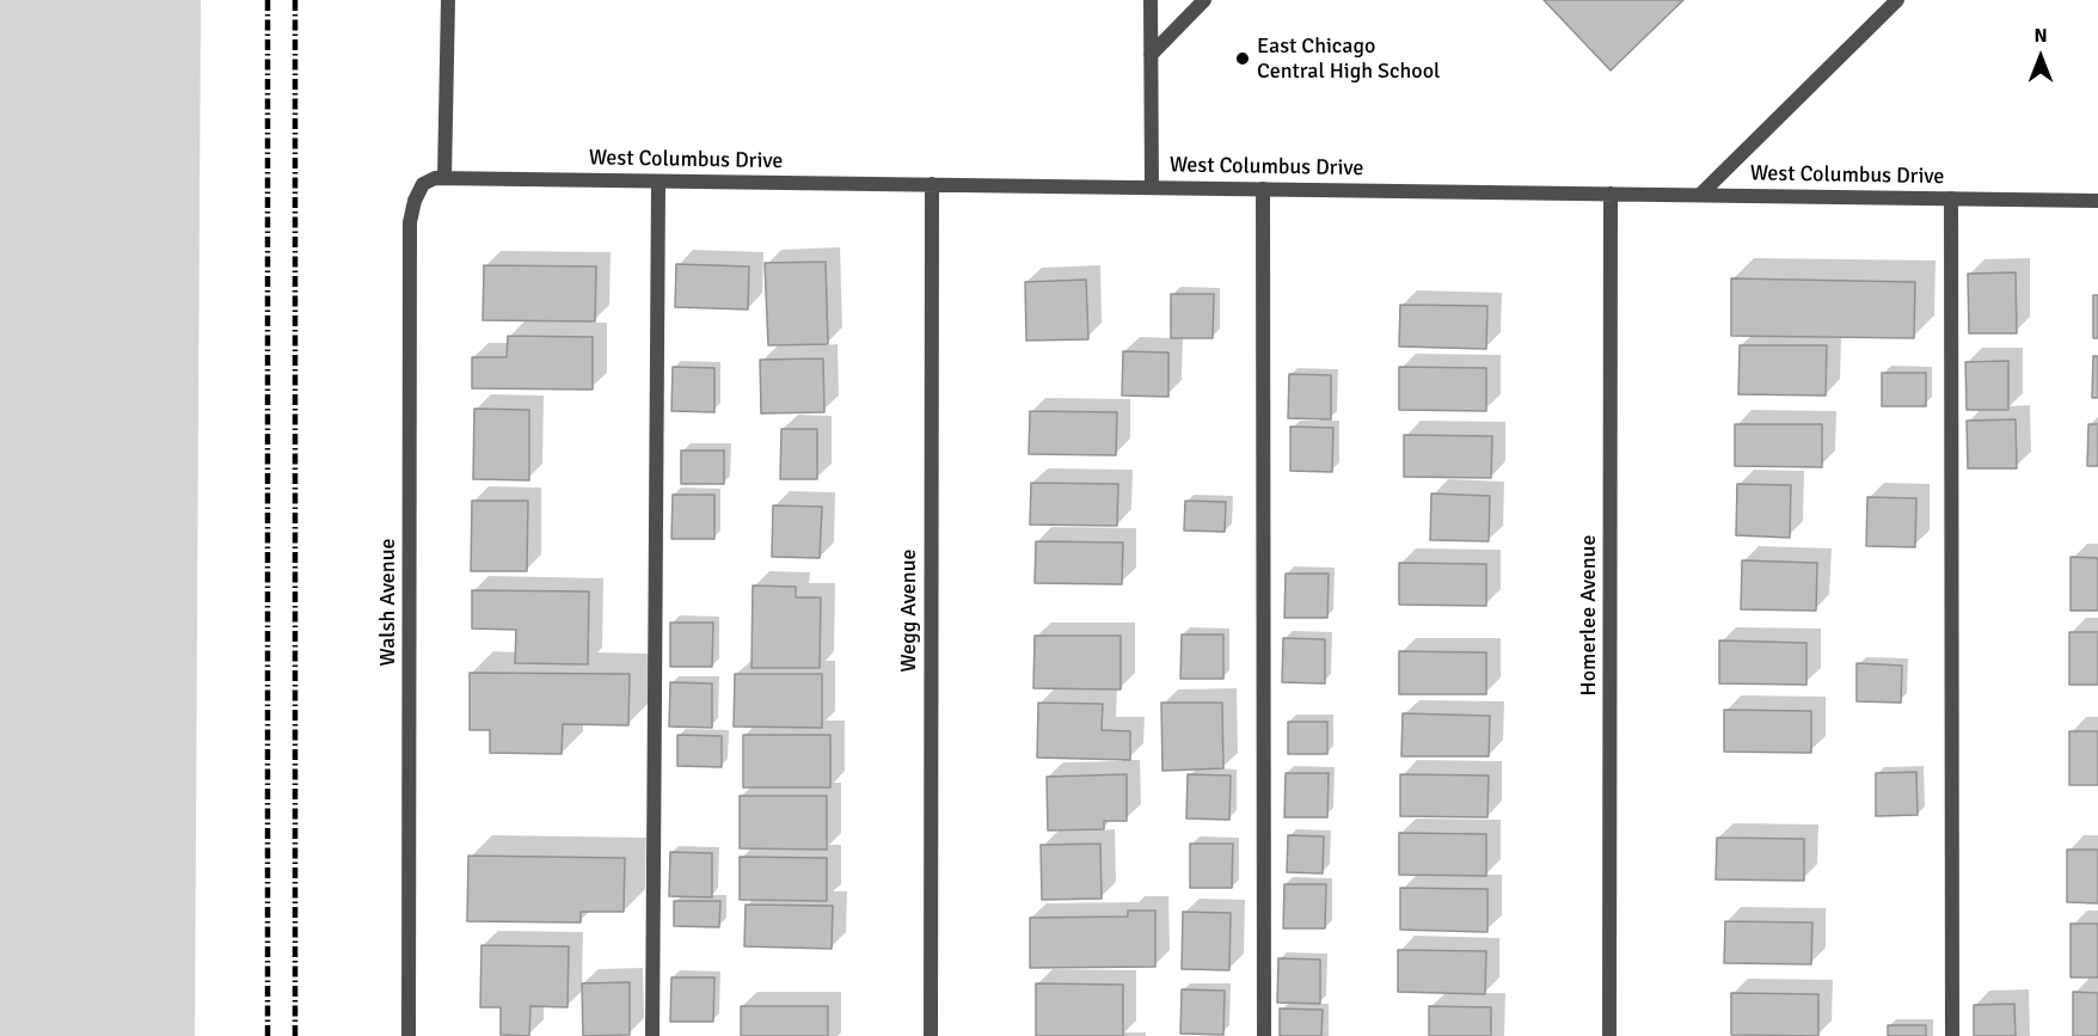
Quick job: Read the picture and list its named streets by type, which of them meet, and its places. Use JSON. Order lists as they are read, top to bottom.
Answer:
{
  "streets": {
    "street": [
      "West Columbus Drive",
      "Walsh Avenue",
      "Wegg Avenue",
      "Homerlee Avenue"
    ]
  },
  "crossings": [
    ["West Columbus Drive", "Walsh Avenue"],
    ["West Columbus Drive", "Wegg Avenue"],
    ["West Columbus Drive", "Homerlee Avenue"]
  ],
  "places": ["East Chicago Central High School"],
  "north": "top"
}
